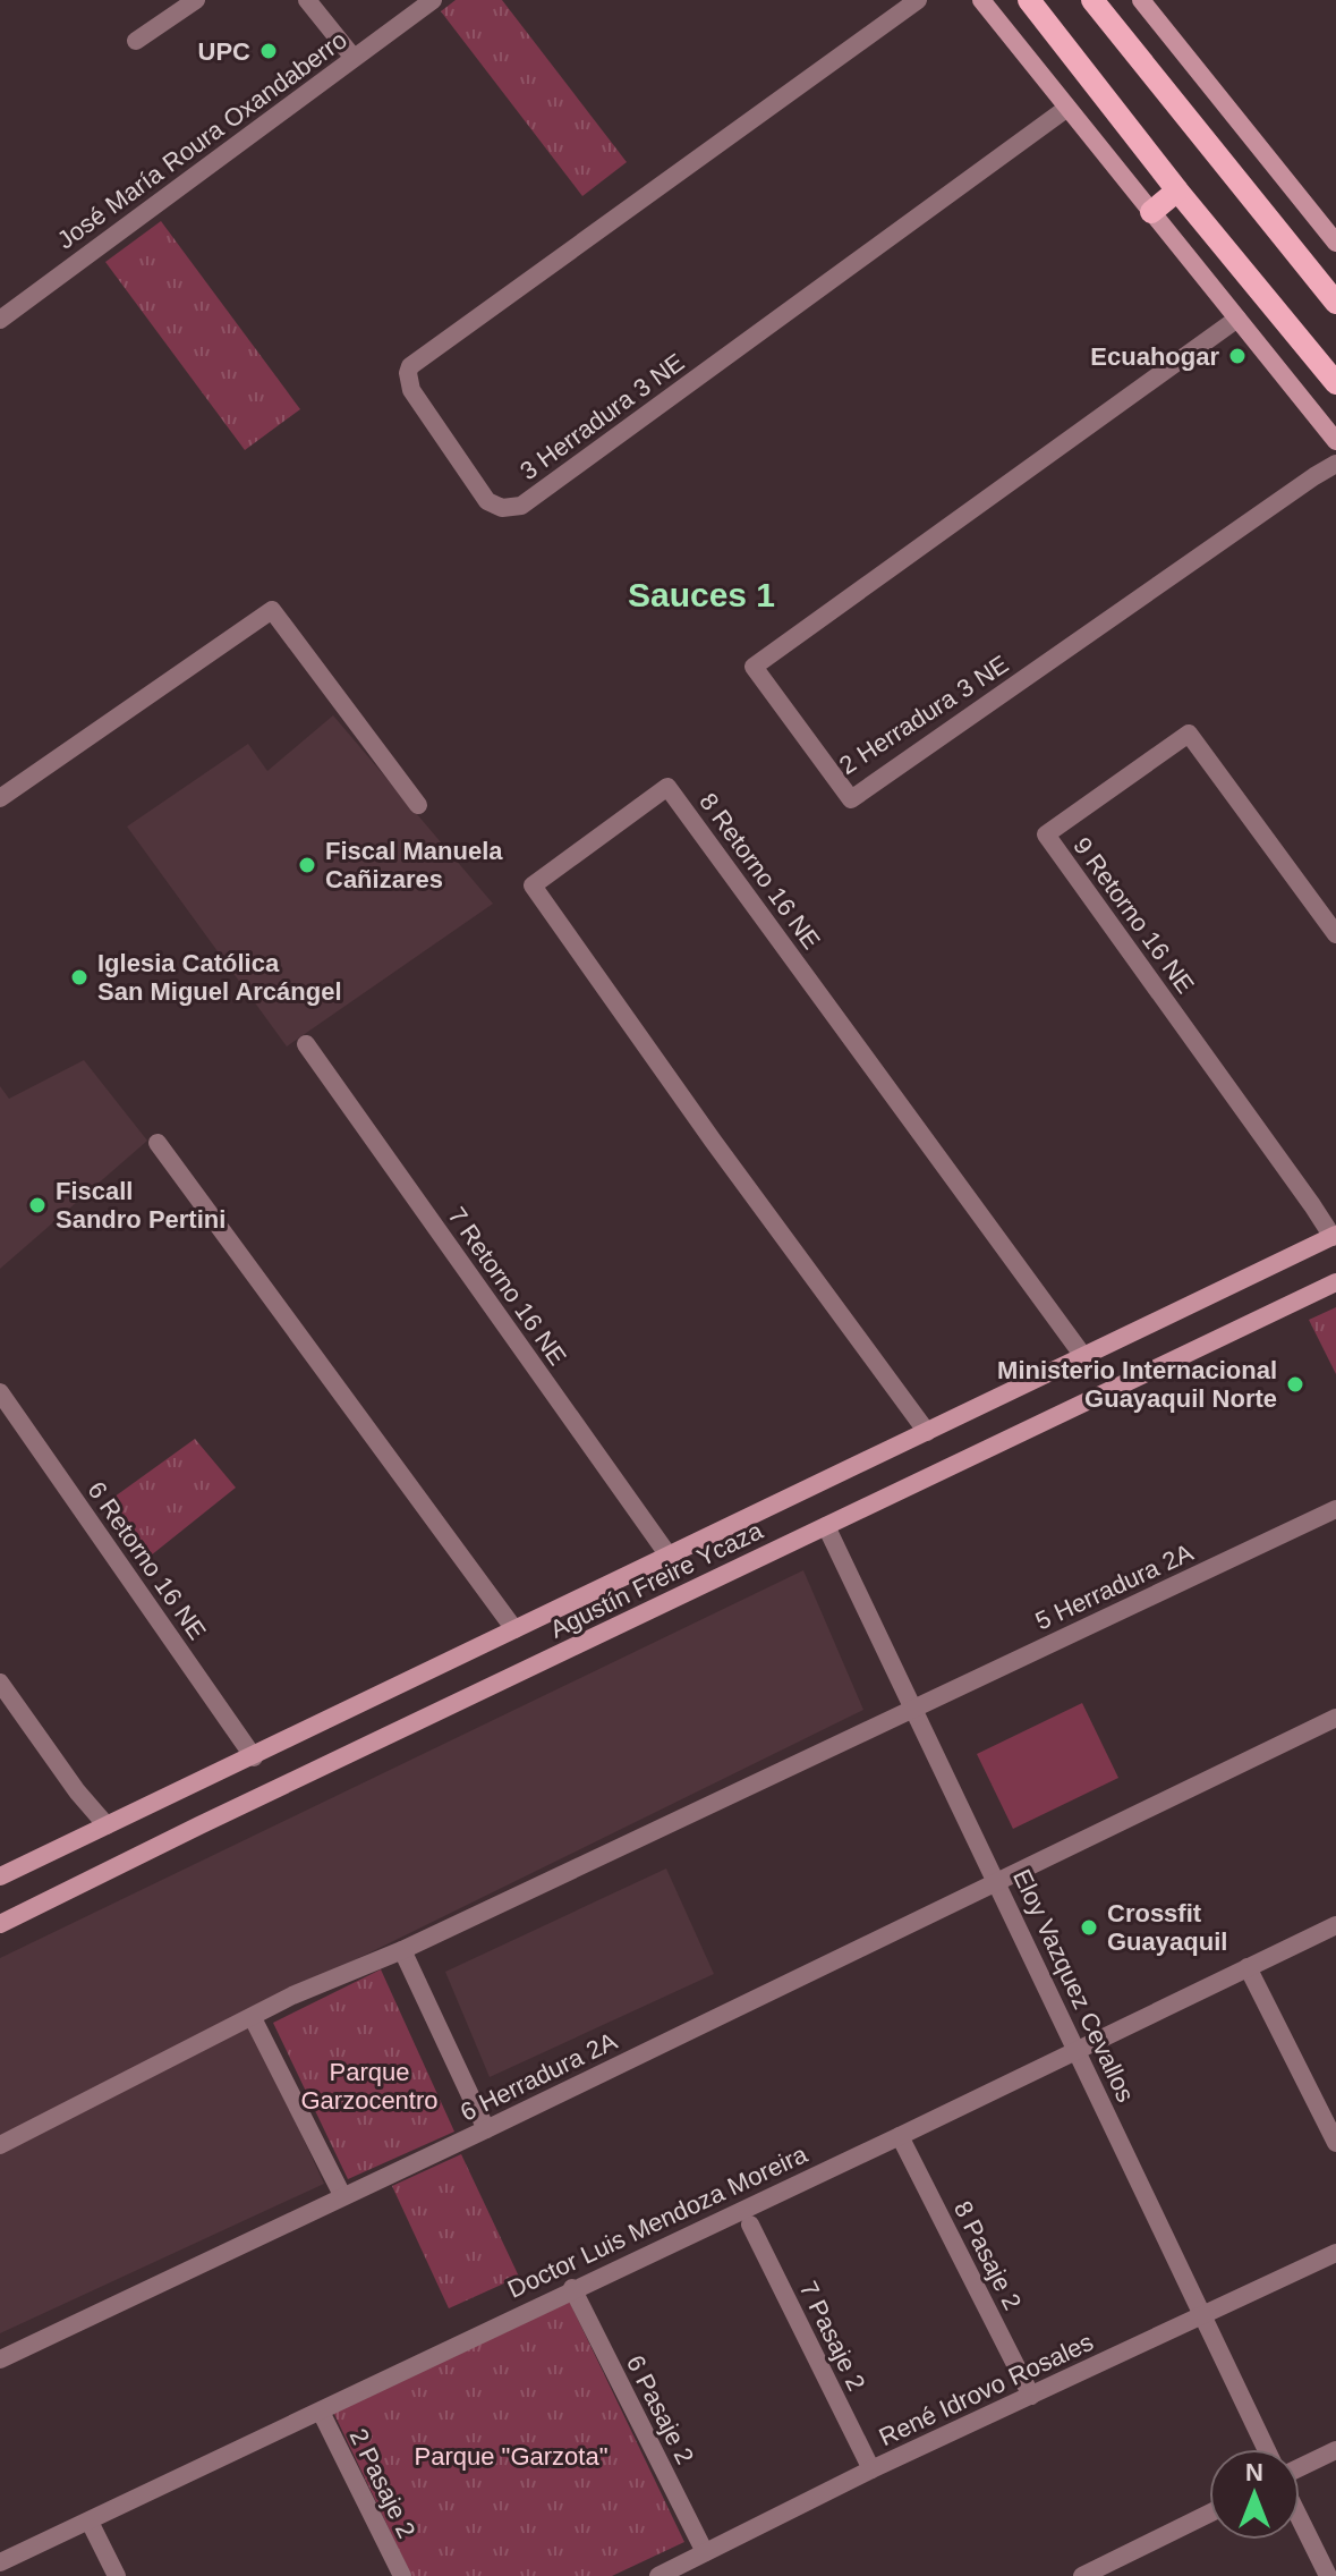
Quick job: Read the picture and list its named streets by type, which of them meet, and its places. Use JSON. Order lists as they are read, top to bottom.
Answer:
{
  "streets": {
    "main road": ["Agustín Freire Ycaza"],
    "street": [
      "José María Roura Oxandaberro",
      "3 Herradura 3 NE",
      "2 Herradura 3 NE",
      "8 Retorno 16 NE",
      "9 Retorno 16 NE",
      "7 Retorno 16 NE",
      "6 Retorno 16 NE",
      "5 Herradura 2A",
      "Eloy Vazquez Cevallos",
      "6 Herradura 2A",
      "Doctor Luis Mendoza Moreira",
      "8 Pasaje 2",
      "7 Pasaje 2",
      "René Idrovo Rosales",
      "6 Pasaje 2",
      "2 Pasaje 2"
    ]
  },
  "crossings": [
    ["8 Retorno 16 NE", "Agustín Freire Ycaza"],
    ["9 Retorno 16 NE", "Agustín Freire Ycaza"],
    ["7 Retorno 16 NE", "Agustín Freire Ycaza"],
    ["6 Retorno 16 NE", "Agustín Freire Ycaza"],
    ["Agustín Freire Ycaza", "Eloy Vazquez Cevallos"],
    ["5 Herradura 2A", "Eloy Vazquez Cevallos"],
    ["Eloy Vazquez Cevallos", "6 Herradura 2A"],
    ["Eloy Vazquez Cevallos", "Doctor Luis Mendoza Moreira"],
    ["Eloy Vazquez Cevallos", "René Idrovo Rosales"],
    ["Doctor Luis Mendoza Moreira", "8 Pasaje 2"],
    ["Doctor Luis Mendoza Moreira", "6 Pasaje 2"],
    ["Doctor Luis Mendoza Moreira", "2 Pasaje 2"],
    ["8 Pasaje 2", "René Idrovo Rosales"],
    ["7 Pasaje 2", "René Idrovo Rosales"],
    ["René Idrovo Rosales", "6 Pasaje 2"]
  ],
  "districts": ["Sauces 1"],
  "parks": ["Parque Garzocentro", "Parque \"Garzota\""],
  "places": [
    "UPC",
    "Ecuahogar",
    "Fiscal Manuela Cañizares",
    "Iglesia Católica San Miguel Arcángel",
    "Fiscall Sandro Pertini",
    "Ministerio Internacional Guayaquil Norte",
    "Crossfit Guayaquil"
  ],
  "north": "top"
}
